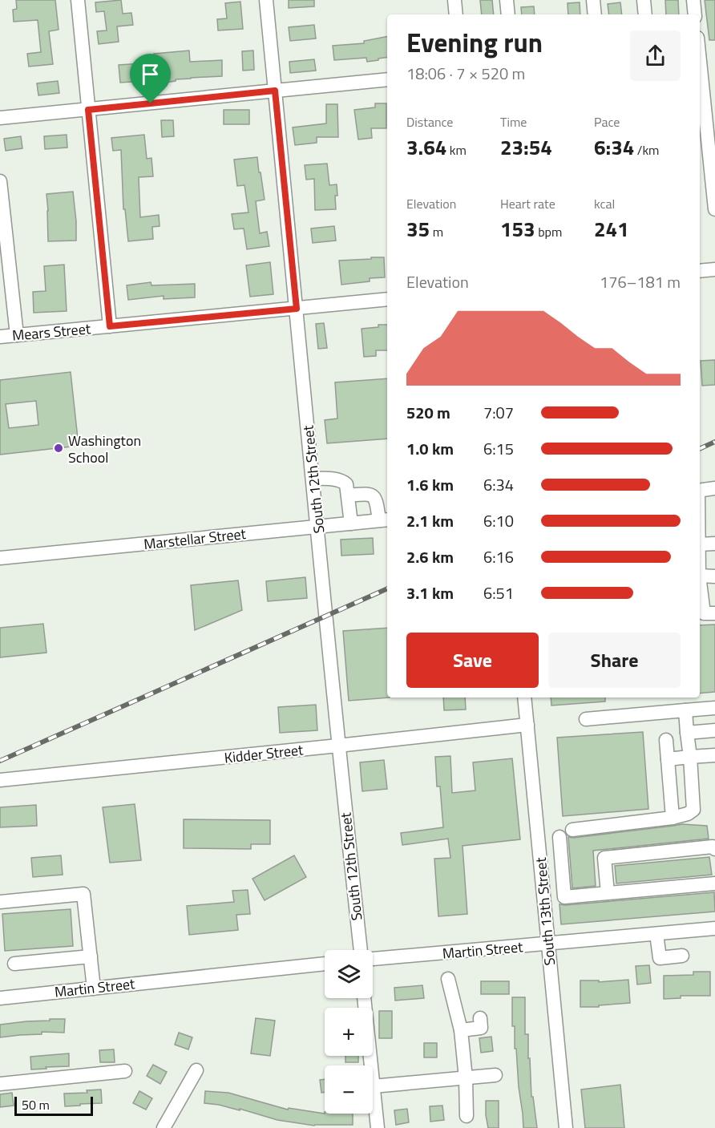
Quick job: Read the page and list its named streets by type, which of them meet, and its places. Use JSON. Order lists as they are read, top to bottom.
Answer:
{
  "streets": {
    "street": [
      "Mears Street",
      "South 12th Street",
      "Marstellar Street",
      "Kidder Street",
      "South 13th Street",
      "Martin Street"
    ]
  },
  "crossings": [
    ["Mears Street", "South 12th Street"],
    ["South 12th Street", "Marstellar Street"],
    ["South 12th Street", "Kidder Street"],
    ["Kidder Street", "South 13th Street"],
    ["South 13th Street", "Martin Street"]
  ],
  "places": ["Washington School"],
  "scale_bar": "50 m",
  "page": {
    "heading": ["Evening run", "18:06 · 7 × 520 m"],
    "stats": [
      ["Distance", "3.64 km"],
      ["Time", "23:54"],
      ["Pace", "6:34 /km"],
      ["Elevation", "35 m"],
      ["Heart rate", "153 bpm"],
      ["kcal", "241"]
    ],
    "chart": ["Elevation", "176–181 m"],
    "list": [
      {
        "name": "520 m",
        "note": "7:07"
      },
      {
        "name": "1.0 km",
        "note": "6:15"
      },
      {
        "name": "1.6 km",
        "note": "6:34"
      },
      {
        "name": "2.1 km",
        "note": "6:10"
      },
      {
        "name": "2.6 km",
        "note": "6:16"
      },
      {
        "name": "3.1 km",
        "note": "6:51"
      }
    ],
    "buttons": ["Save", "Share"],
    "map_buttons": ["+", "−"],
    "scale": "50 m"
  }
}
